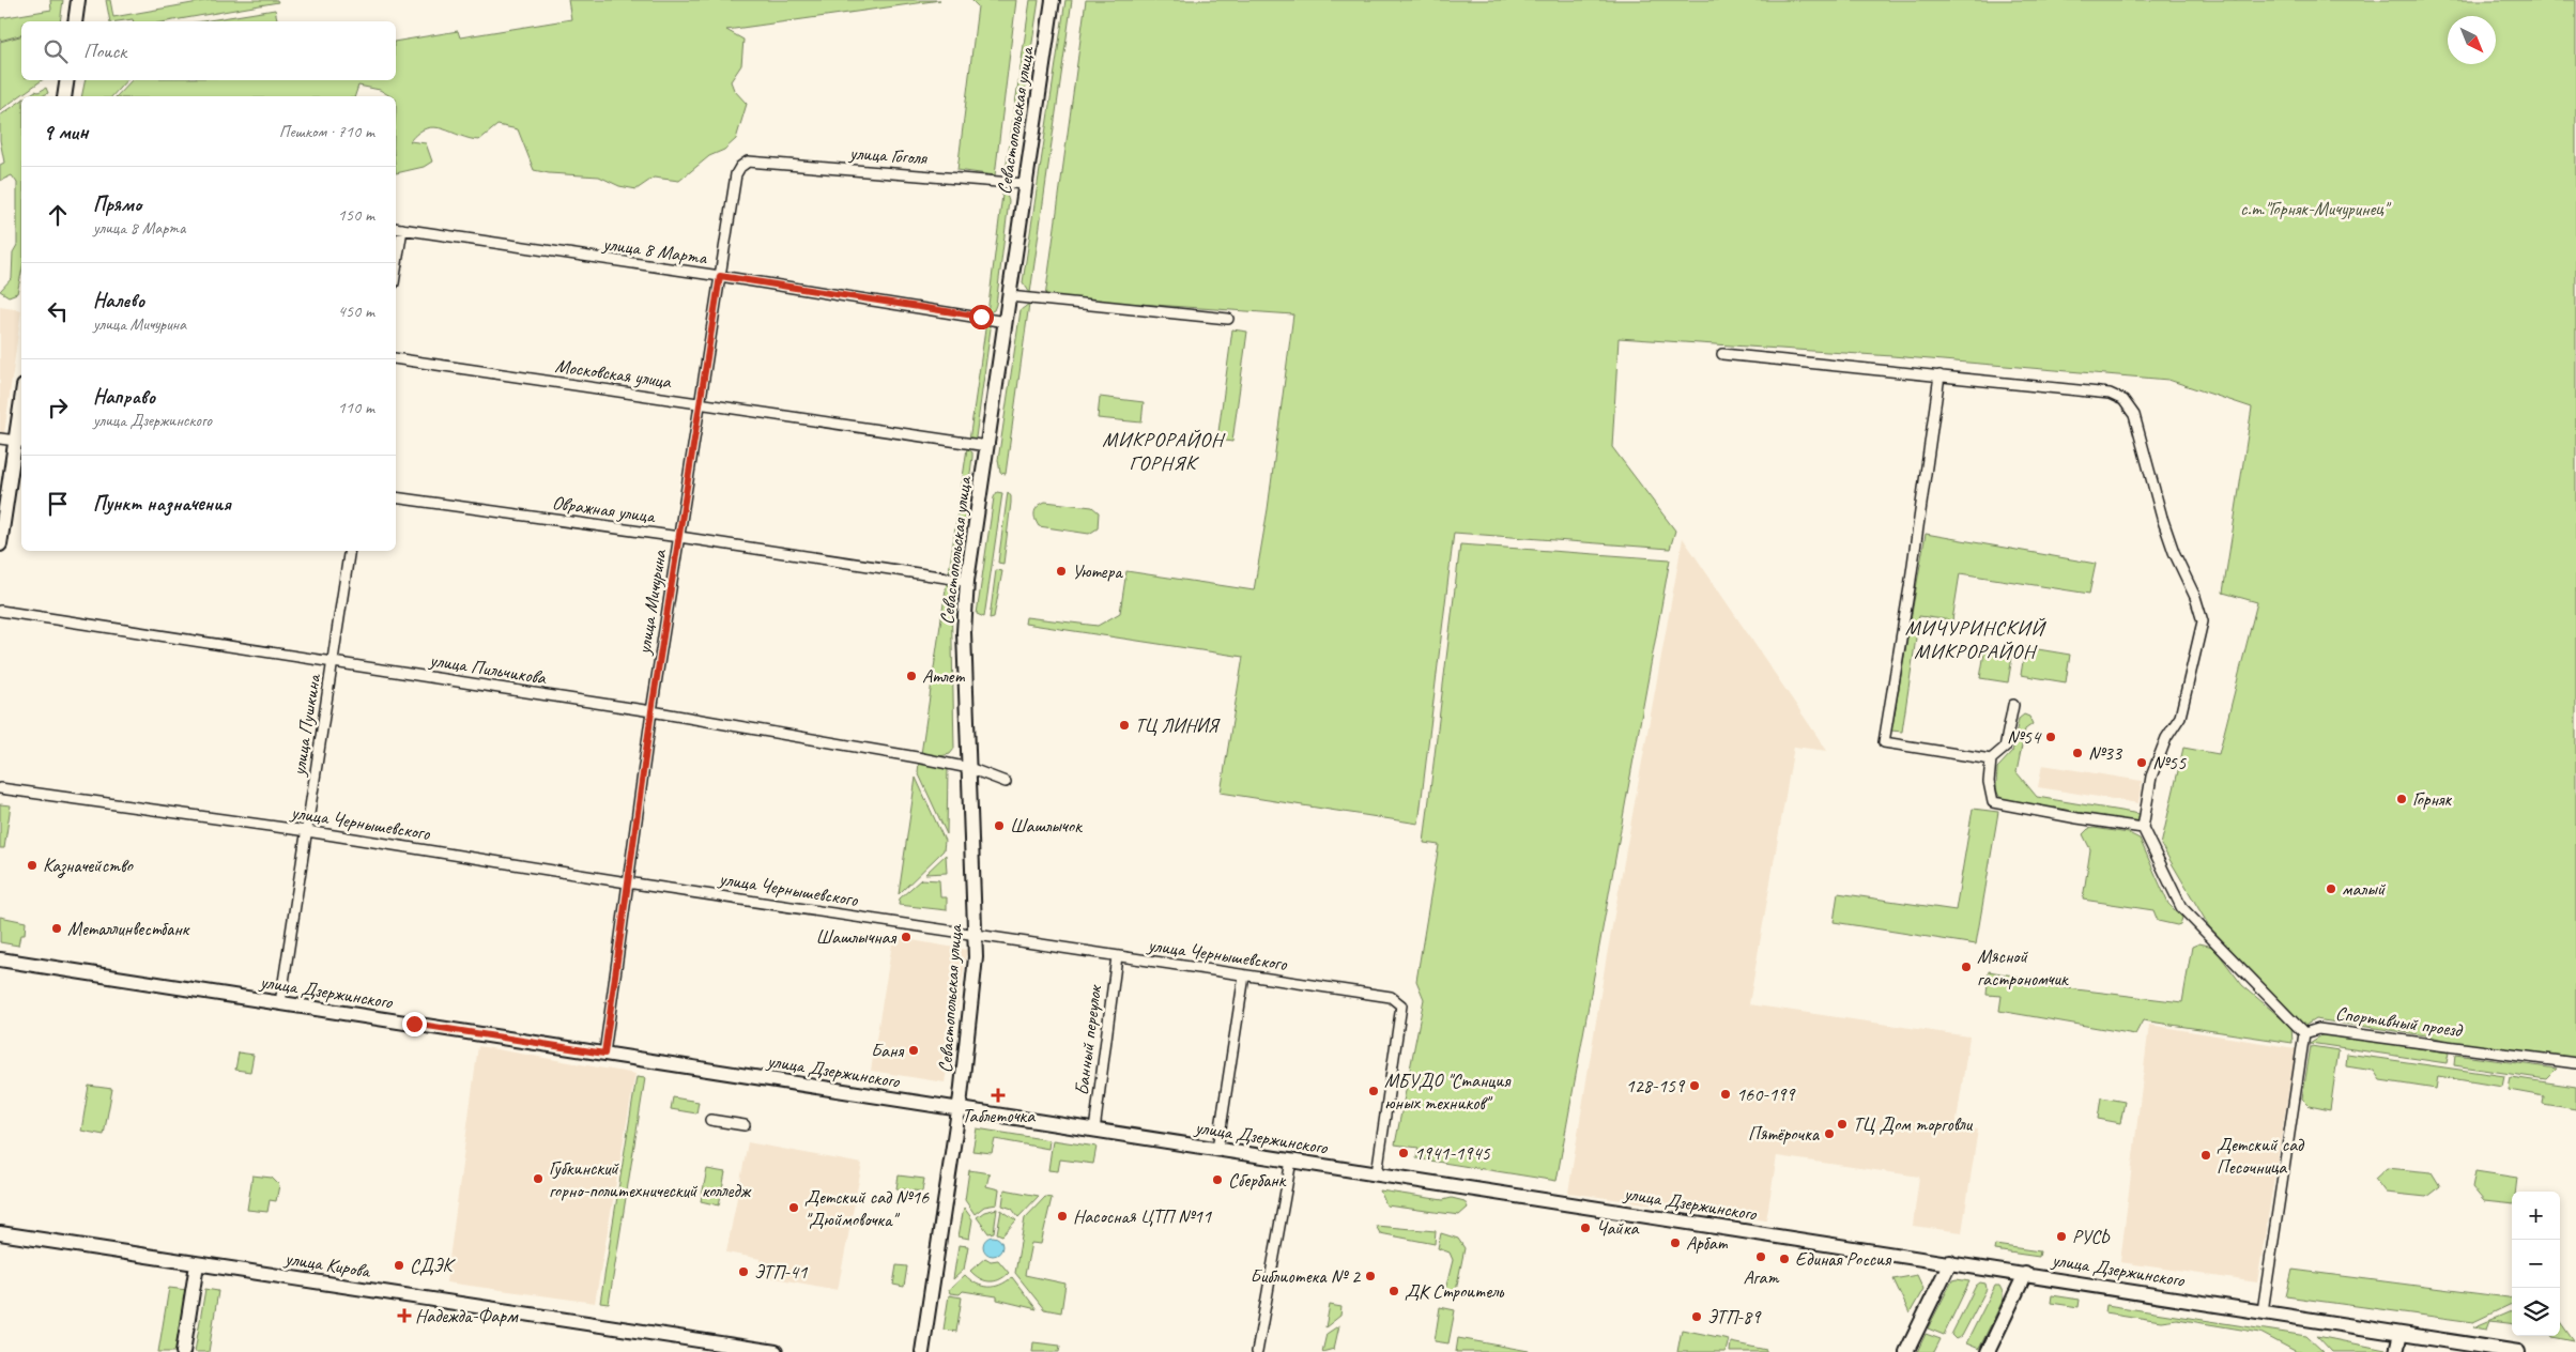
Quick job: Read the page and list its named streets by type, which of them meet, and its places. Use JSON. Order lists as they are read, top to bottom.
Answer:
{
  "streets": {
    "main road": ["Севастопольская улица", "улица Дзержинского", "улица Кирова"],
    "street": [
      "улица Гоголя",
      "улица 8 Марта",
      "Московская улица",
      "Овражная улица",
      "улица Мичурина",
      "улица Пильчикова",
      "улица Пушкина",
      "улица Чернышевского",
      "Спортивный проезд",
      "Банный переулок"
    ]
  },
  "crossings": [
    ["Севастопольская улица", "улица Гоголя"],
    ["Севастопольская улица", "улица 8 Марта"],
    ["Севастопольская улица", "Московская улица"],
    ["Севастопольская улица", "Овражная улица"],
    ["Севастопольская улица", "улица Пильчикова"],
    ["Севастопольская улица", "улица Чернышевского"],
    ["Севастопольская улица", "улица Дзержинского"],
    ["улица Гоголя", "улица Мичурина"],
    ["улица 8 Марта", "улица Мичурина"],
    ["Московская улица", "улица Мичурина"],
    ["Овражная улица", "улица Мичурина"],
    ["улица Мичурина", "улица Пильчикова"],
    ["улица Мичурина", "улица Чернышевского"],
    ["улица Мичурина", "улица Дзержинского"],
    ["улица Пильчикова", "улица Пушкина"],
    ["улица Пушкина", "улица Чернышевского"],
    ["улица Пушкина", "улица Дзержинского"],
    ["улица Чернышевского", "улица Дзержинского"],
    ["улица Чернышевского", "Банный переулок"],
    ["улица Дзержинского", "Банный переулок"]
  ],
  "districts": ["МИКРОРАЙОН ГОРНЯК", "МИЧУРИНСКИЙ МИКРОРАЙОН"],
  "parks": ["с.т.\"Горняк-Мичуринец\""],
  "places": {
    "other": [
      "Уютера",
      "Атлет",
      "ТЦ ЛИНИЯ",
      "№54",
      "№33",
      "№55",
      "Горняк",
      "Шашлычок",
      "Казначейство",
      "малый",
      "Металлинвестбанк",
      "Шашлычная",
      "Мясной гастрономчик",
      "Баня",
      "128-159",
      "МБУДО \"Станция юных техников\"",
      "160-199",
      "ТЦ Дом торговли",
      "Пятёрочка",
      "1941-1945",
      "Детский сад Песочница",
      "Губкинский горно-политехнический колледж",
      "Сбербанк",
      "Детский сад №16 \"Дюймовочка\"",
      "Насосная ЦТП №11",
      "Чайка",
      "РУСЬ",
      "Арбат",
      "Агат",
      "Единая Россия",
      "СДЭК",
      "ЭТП-41",
      "Библиотека № 2",
      "ДК Строитель",
      "ЭТП-89"
    ],
    "health": ["Таблеточка", "Надежда-Фарм"]
  },
  "north": "bottom right",
  "page": {
    "search": "Поиск",
    "heading": ["9 мин", "Пешком · 710 m"],
    "list": [
      ["Прямо", "улица 8 Марта", "150 m"],
      ["Налево", "улица Мичурина", "450 m"],
      ["Направо", "улица Дзержинского", "110 m"],
      "Пункт назначения"
    ],
    "map_buttons": ["+", "−"]
  }
}
